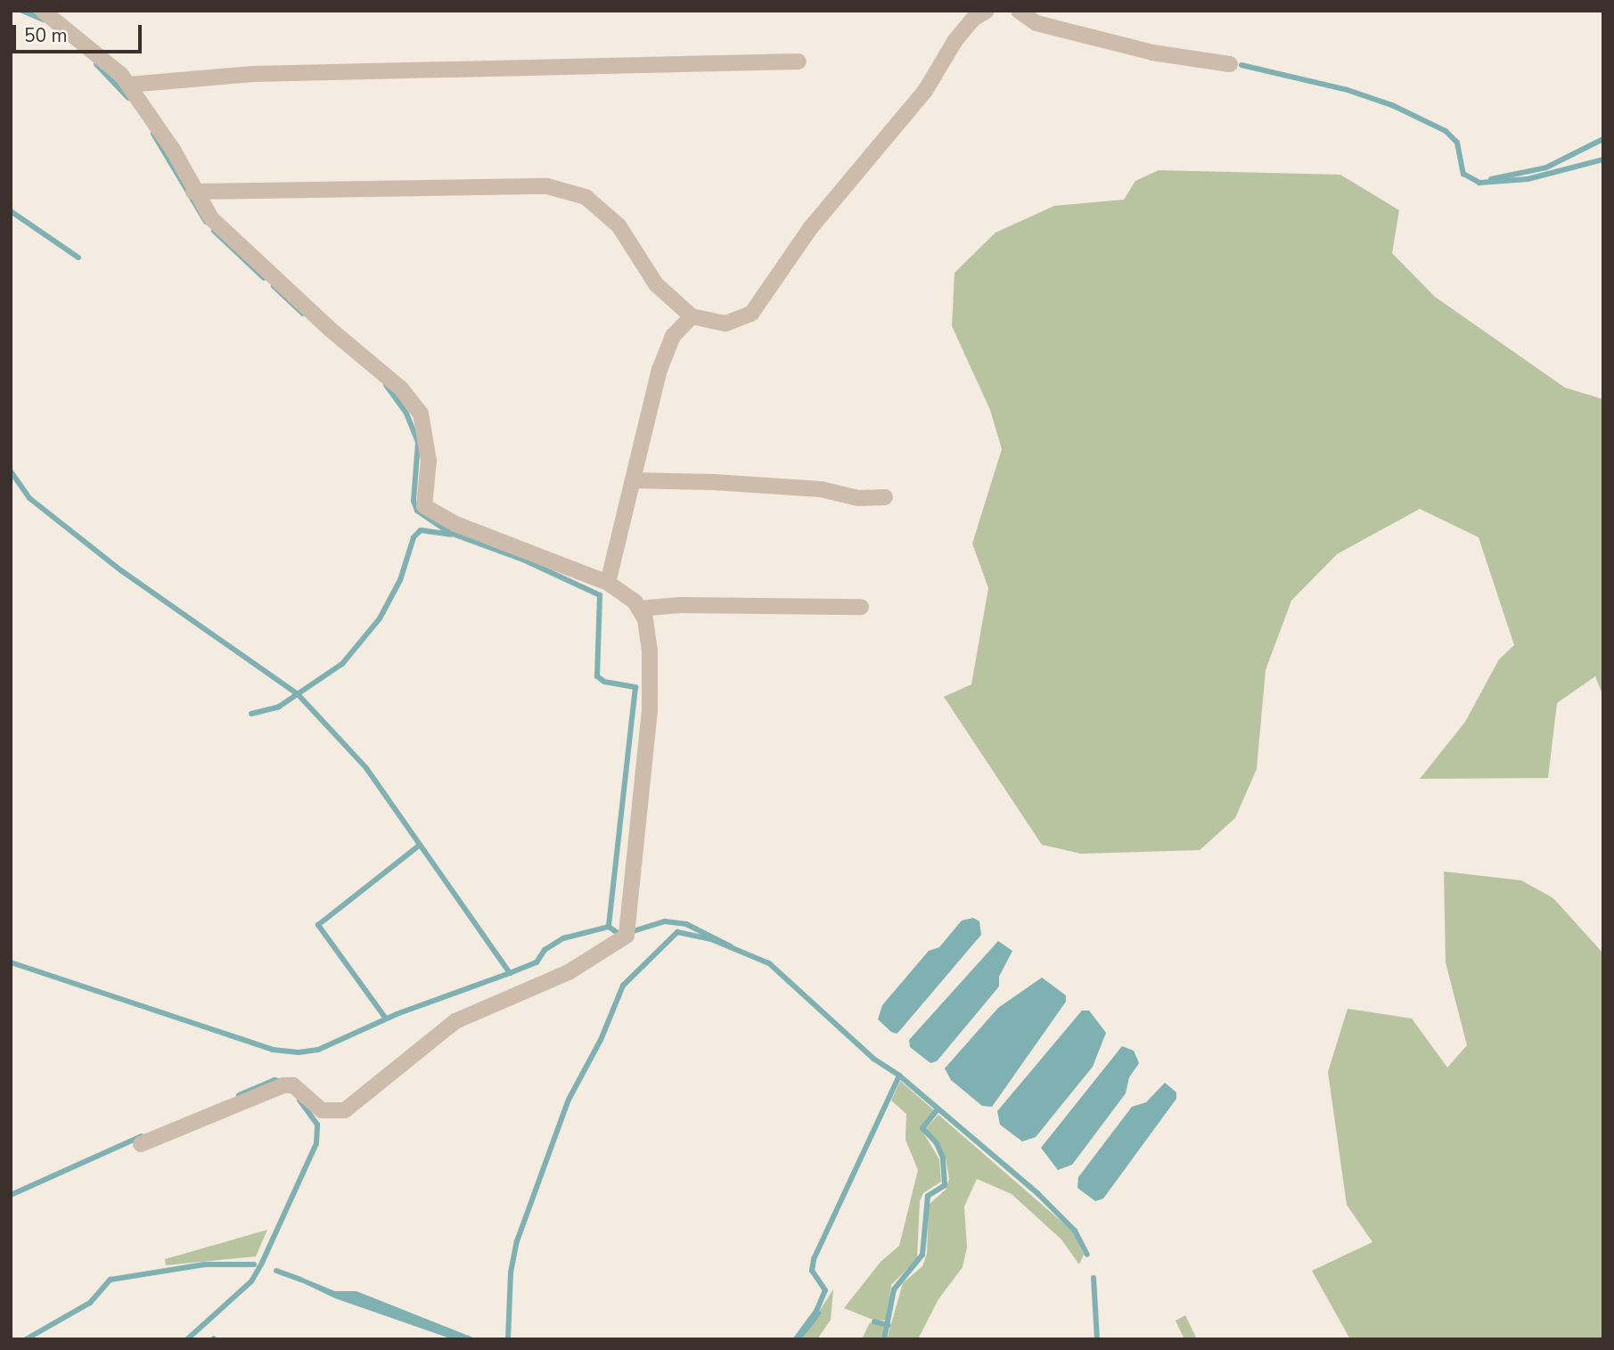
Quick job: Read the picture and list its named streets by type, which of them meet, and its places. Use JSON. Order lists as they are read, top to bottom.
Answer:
{
  "scale_bar": "50 m"
}
